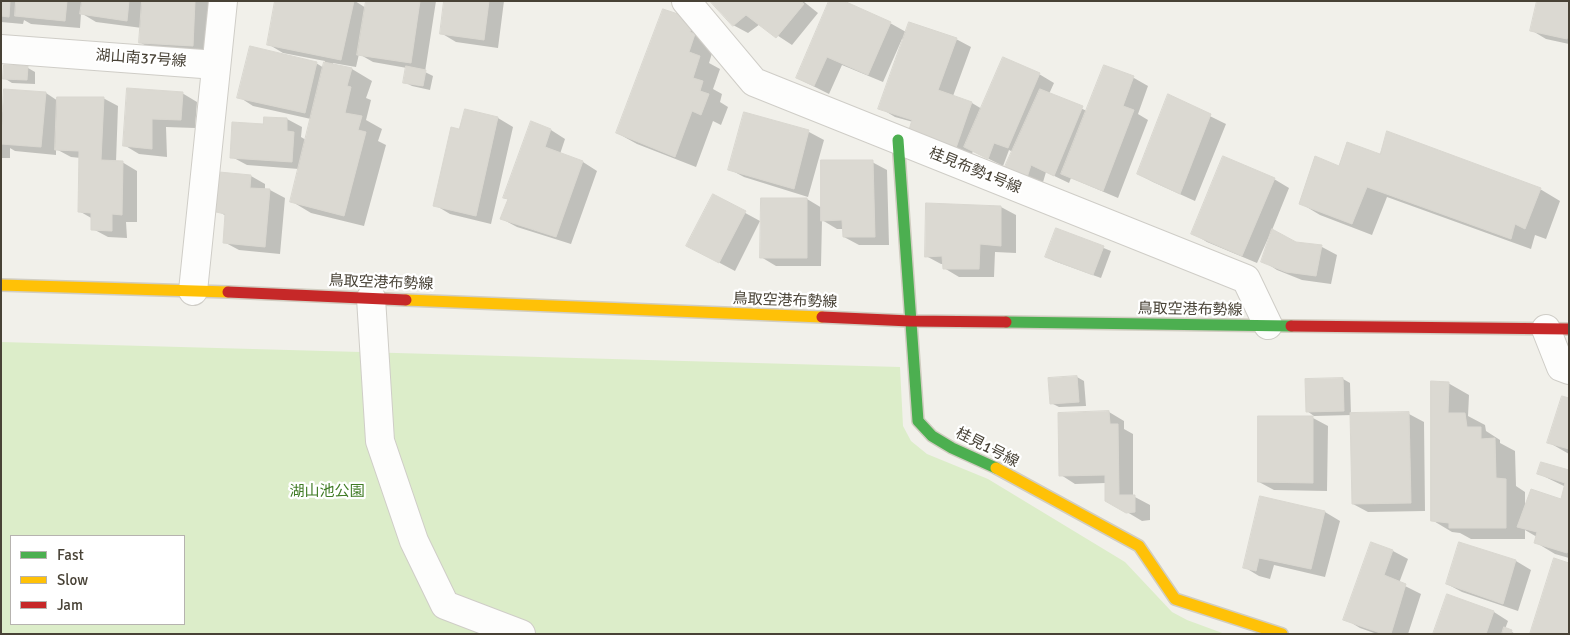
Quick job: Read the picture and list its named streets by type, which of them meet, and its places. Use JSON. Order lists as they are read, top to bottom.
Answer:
{
  "streets": {
    "main road": ["鳥取空港布勢線", "桂見1号線"],
    "street": ["湖山南37号線", "桂見布勢1号線"]
  },
  "crossings": [
    ["桂見布勢1号線", "鳥取空港布勢線"],
    ["桂見布勢1号線", "桂見1号線"],
    ["鳥取空港布勢線", "桂見1号線"]
  ],
  "parks": ["湖山池公園"],
  "legend": ["Fast", "Slow", "Jam"]
}
